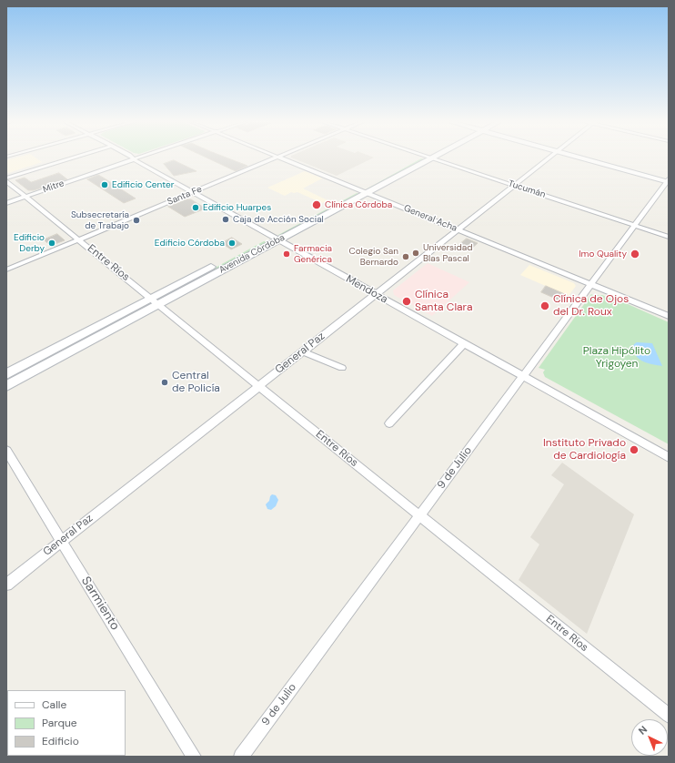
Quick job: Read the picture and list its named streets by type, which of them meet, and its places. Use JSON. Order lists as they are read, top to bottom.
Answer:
{
  "streets": {
    "main road": ["Avenida Córdoba"],
    "street": [
      "Mitre",
      "Tucumán",
      "Santa Fe",
      "General Acha",
      "Entre Ríos",
      "Mendoza",
      "General Paz",
      "9 de Julio",
      "Sarmiento"
    ]
  },
  "crossings": [
    ["Mitre", "Entre Ríos"],
    ["Mitre", "Mendoza"],
    ["Tucumán", "Avenida Córdoba"],
    ["Tucumán", "General Paz"],
    ["Tucumán", "9 de Julio"],
    ["Santa Fe", "Entre Ríos"],
    ["Santa Fe", "Mendoza"],
    ["General Acha", "Avenida Córdoba"],
    ["General Acha", "General Paz"],
    ["General Acha", "9 de Julio"],
    ["Avenida Córdoba", "Entre Ríos"],
    ["Avenida Córdoba", "Mendoza"],
    ["Entre Ríos", "General Paz"],
    ["Entre Ríos", "9 de Julio"],
    ["Mendoza", "General Paz"],
    ["Mendoza", "9 de Julio"],
    ["General Paz", "Sarmiento"]
  ],
  "parks": ["Plaza Hipólito Yrigoyen"],
  "places": [
    "Edificio Center",
    "Clínica Córdoba",
    "Edificio Huarpes",
    "Caja de Acción Social",
    "Subsecretaría de Trabajo",
    "Edificio Derby",
    "Edificio Córdoba",
    "Universidad Blas Pascal",
    "Farmacia Genérica",
    "Imo Quality",
    "Colegio San Bernardo",
    "Clínica Santa Clara",
    "Clínica de Ojos del Dr. Roux",
    "Central de Policía",
    "Instituto Privado de Cardiología"
  ],
  "legend": ["Calle", "Parque", "Edificio"],
  "north": "top left"
}
